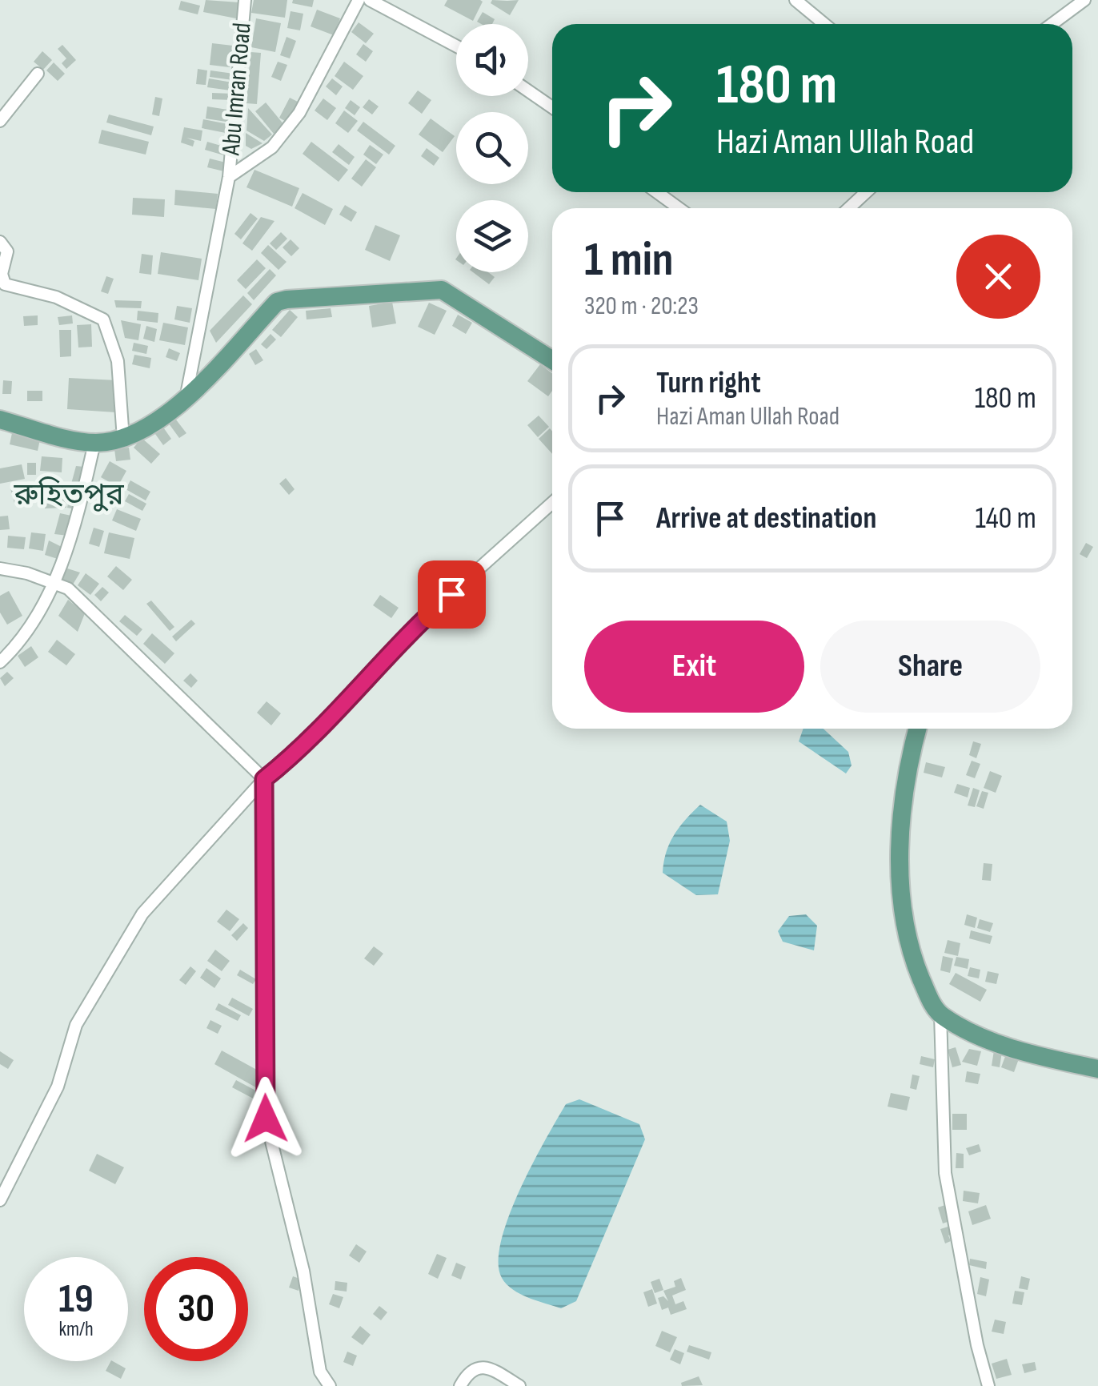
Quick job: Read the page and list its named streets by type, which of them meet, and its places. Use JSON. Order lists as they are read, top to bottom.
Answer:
{
  "streets": {
    "street": ["Abu Imran Road"]
  },
  "districts": ["রুহিতপুর"],
  "page": {
    "turn": ["180 m", "Hazi Aman Ullah Road"],
    "heading": ["1 min", "320 m · 20:23"],
    "list": [
      {
        "name": "Turn right",
        "note": "Hazi Aman Ullah Road",
        "value": "180 m"
      },
      {
        "name": "Arrive at destination",
        "value": "140 m"
      }
    ],
    "buttons": ["Exit", "Share"],
    "speed": "19 km/h",
    "limit": "30"
  }
}
